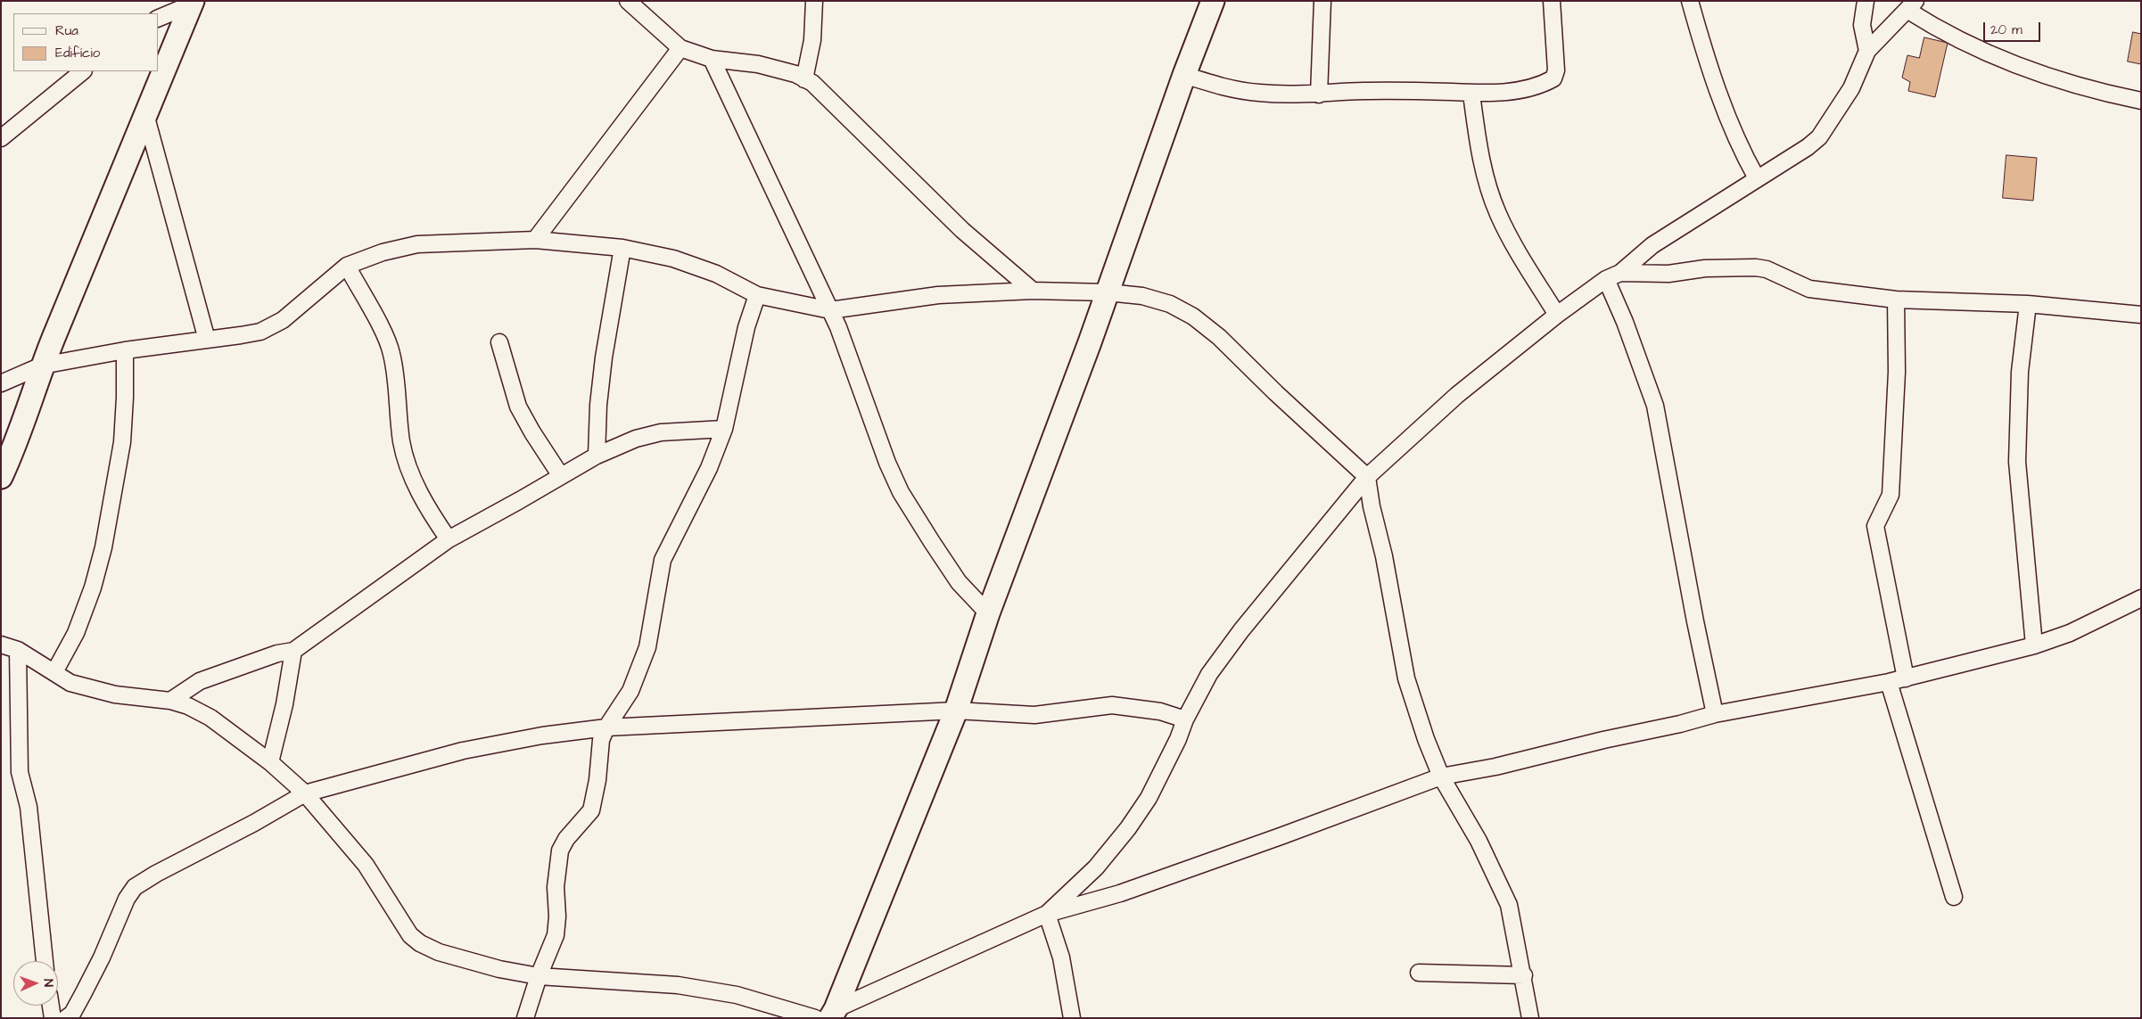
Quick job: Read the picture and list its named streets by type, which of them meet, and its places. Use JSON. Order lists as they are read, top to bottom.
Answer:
{
  "legend": ["Rua", "Edifício"],
  "scale_bar": "20 m",
  "north": "right"
}
